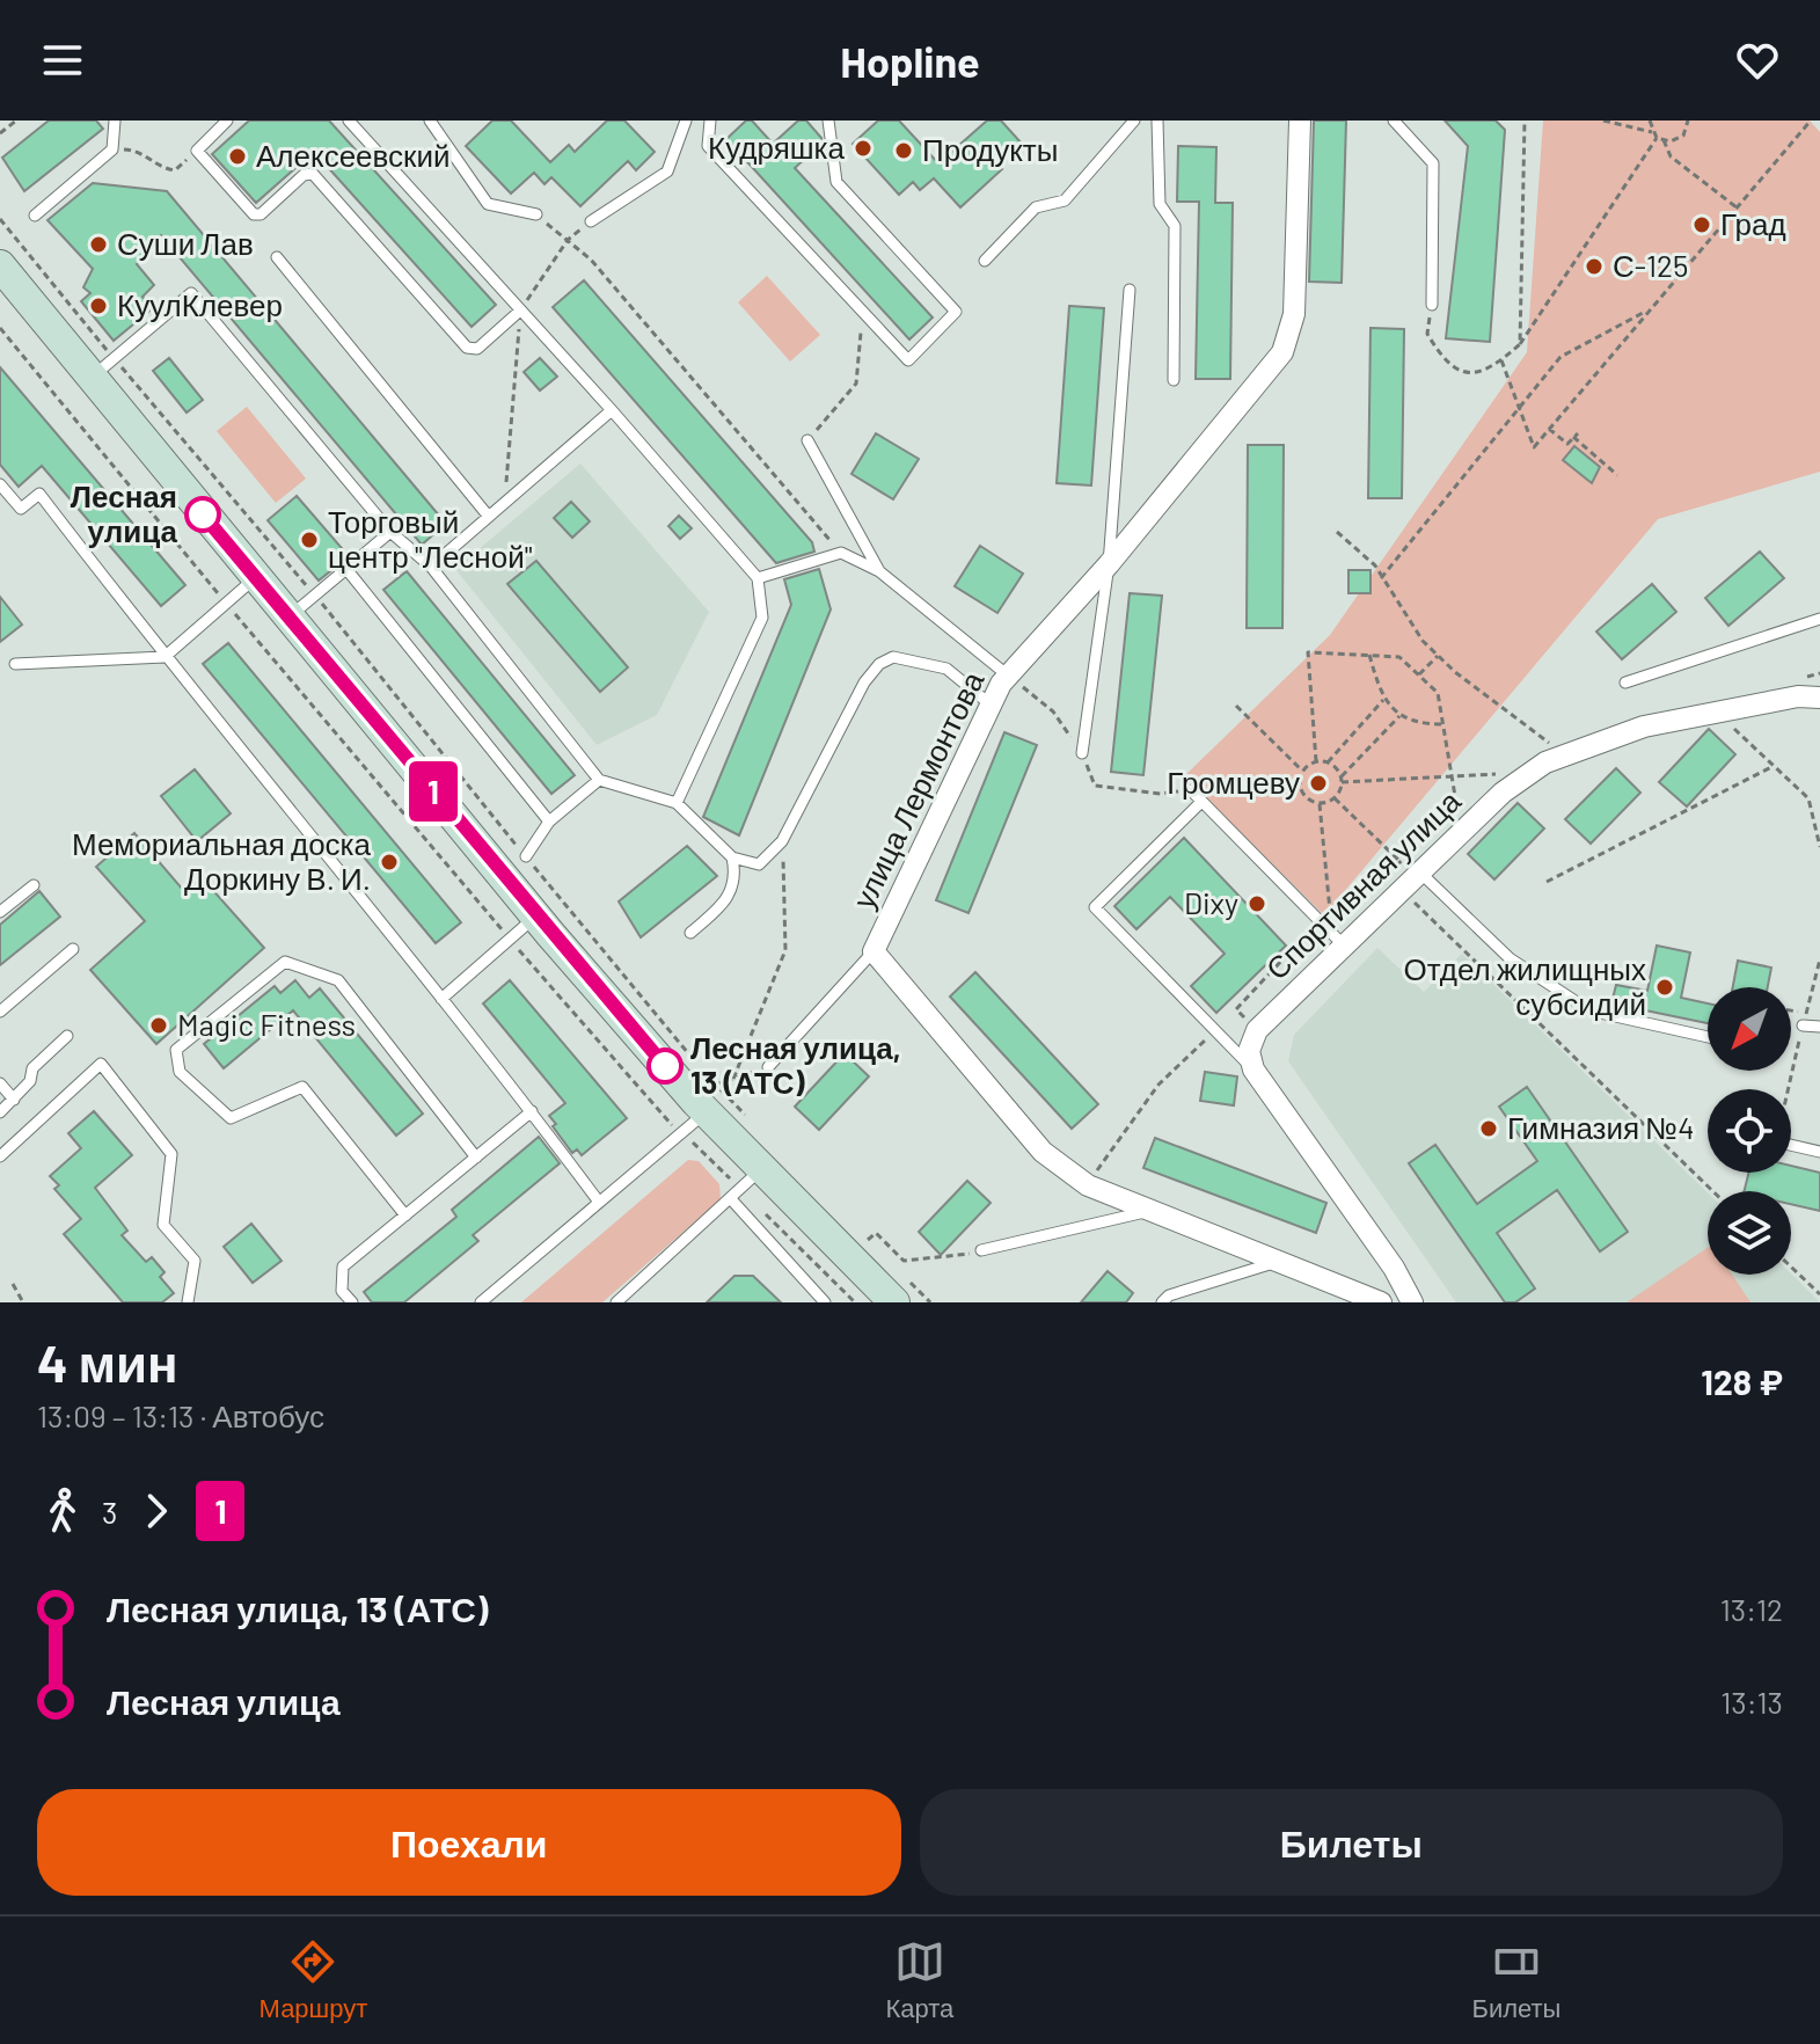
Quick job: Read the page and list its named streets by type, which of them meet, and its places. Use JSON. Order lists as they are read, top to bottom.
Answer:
{
  "streets": {
    "street": ["улица Лермонтова", "Спортивная улица"]
  },
  "places": [
    "Кудряшка",
    "Продукты",
    "Алексеевский",
    "Град",
    "Суши Лав",
    "С-125",
    "КуулКлевер",
    "Лесная улица",
    "Торговый центр \"Лесной\"",
    "Громцеву",
    "Мемориальная доска Доркину В. И.",
    "Dixy",
    "Отдел жилищных субсидий",
    "Magic Fitness",
    "Лесная улица, 13 (АТС)",
    "Гимназия №4"
  ],
  "lines": ["bus line 1"],
  "north": "bottom left",
  "page": {
    "header": "Hopline",
    "on_map": "1",
    "heading": ["4 мин", "13:09 – 13:13 · Автобус", "128 ₽"],
    "legs": ["3", "1"],
    "list": [
      {
        "name": "Лесная улица, 13 (АТС)",
        "value": "13:12"
      },
      {
        "name": "Лесная улица",
        "value": "13:13"
      }
    ],
    "buttons": ["Поехали", "Билеты"],
    "tabs": ["Маршрут", "Карта", "Билеты"]
  }
}
